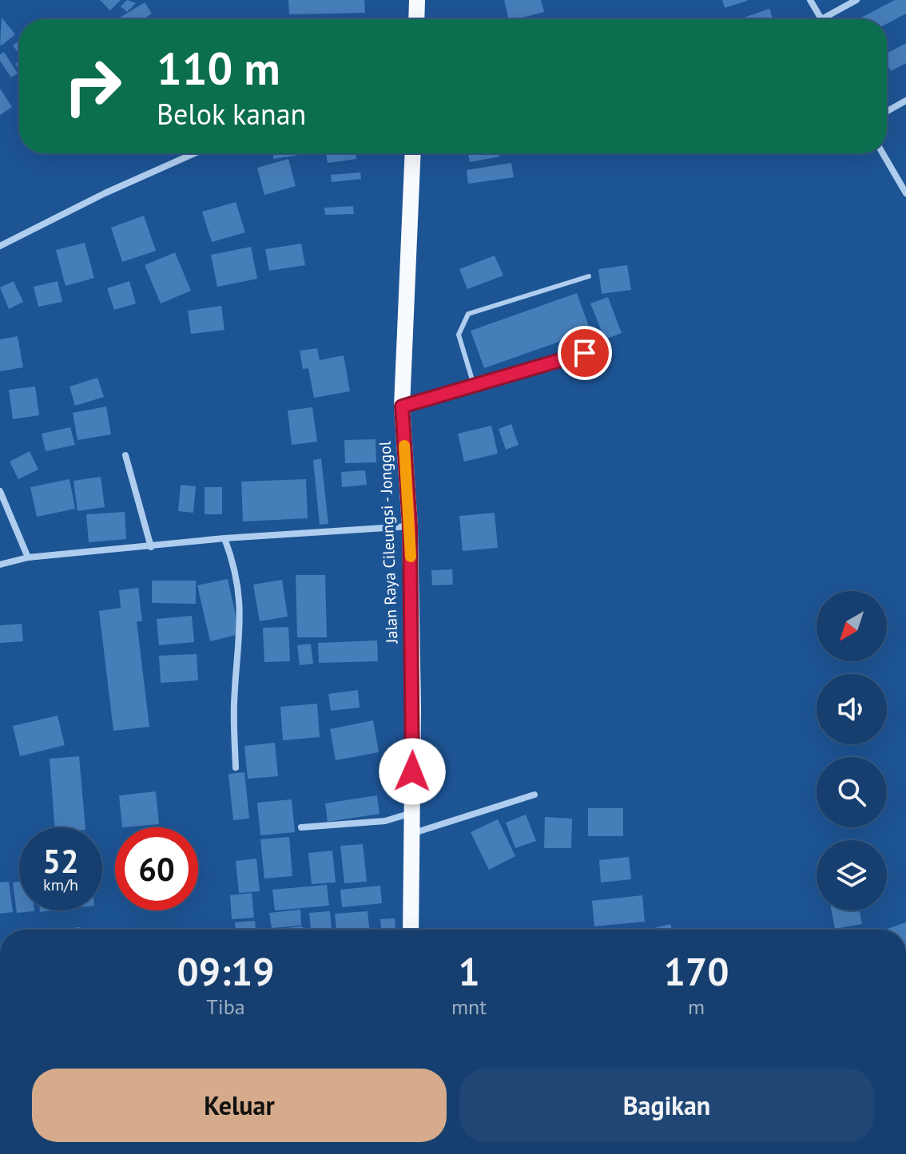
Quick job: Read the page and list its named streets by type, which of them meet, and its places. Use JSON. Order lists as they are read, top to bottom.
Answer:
{
  "streets": {
    "main road": ["Jalan Raya Cileungsi - Jonggol"]
  },
  "north": "bottom left",
  "page": {
    "turn": ["110 m", "Belok kanan"],
    "speed": "52 km/h",
    "limit": "60",
    "eta": [
      "09:19",
      "Tiba",
      "1",
      "mnt",
      "170",
      "m"
    ],
    "buttons": ["Keluar", "Bagikan"]
  }
}
